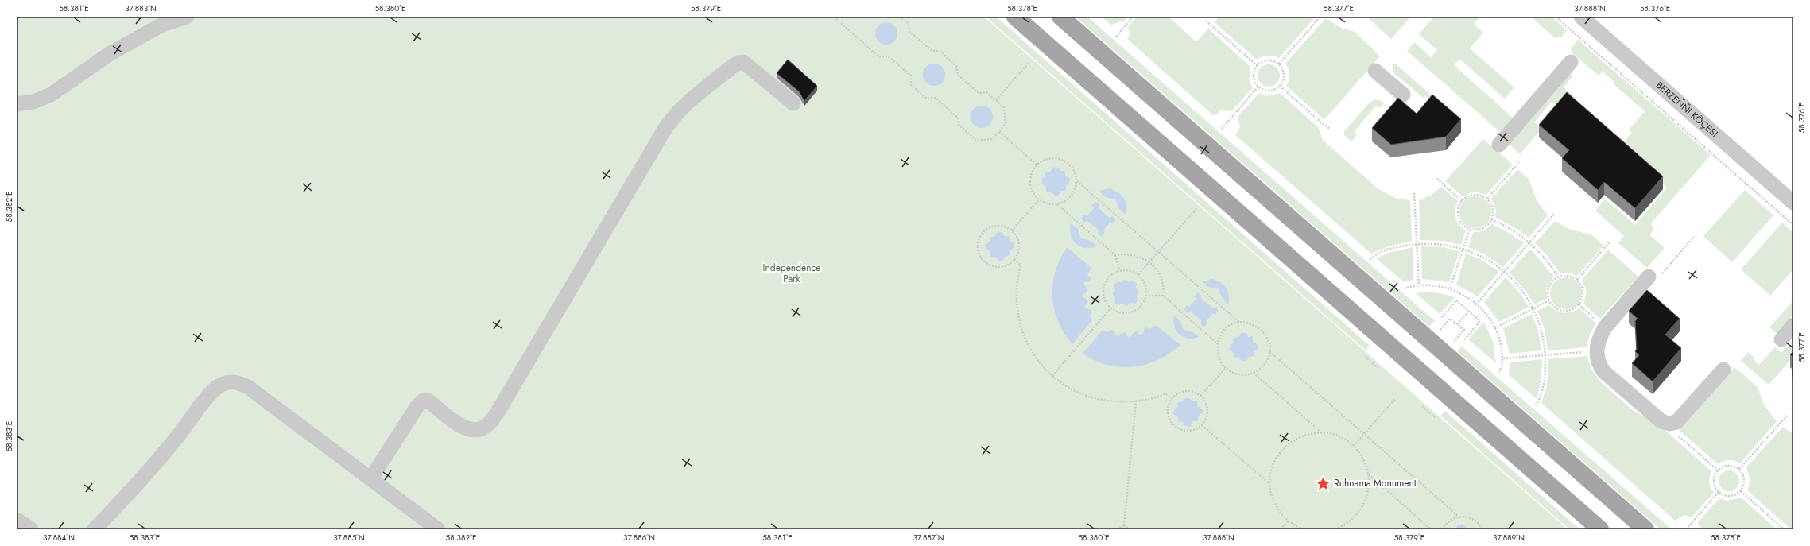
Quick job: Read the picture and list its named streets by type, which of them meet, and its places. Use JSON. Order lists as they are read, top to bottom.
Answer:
{
  "streets": {
    "street": ["BERZEŇŇI KÖÇESI"]
  },
  "parks": ["Independence Park"],
  "places": {
    "place": ["Ruhnama Monument"]
  },
  "coordinates": [
    "58.381°E",
    "37.883°N",
    "58.380°E",
    "58.379°E",
    "58.378°E",
    "58.377°E",
    "37.888°N",
    "58.376°E",
    "58.382°E",
    "58.383°E",
    "37.884°N",
    "37.885°N",
    "37.886°N",
    "37.887°N",
    "37.889°N"
  ]
}
